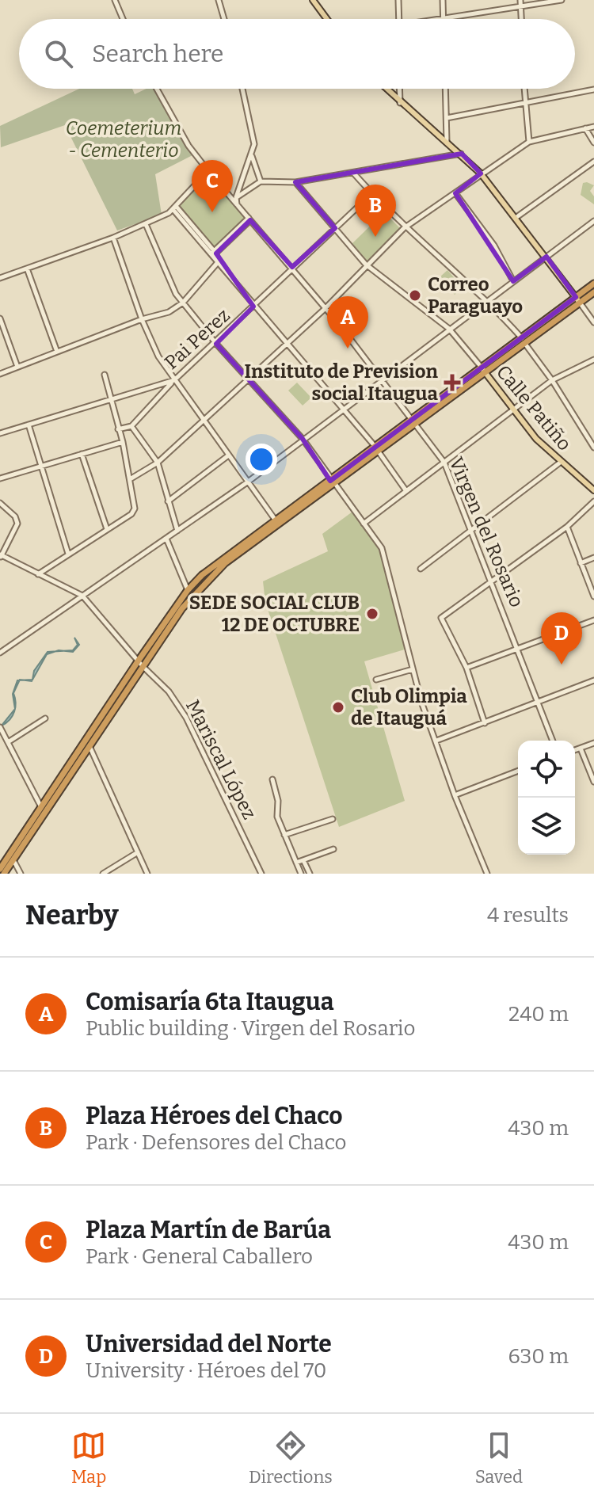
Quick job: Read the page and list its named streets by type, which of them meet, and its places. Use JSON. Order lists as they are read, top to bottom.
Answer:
{
  "streets": {
    "main road": ["Calle Patiño"],
    "street": ["Pai Perez", "Virgen del Rosario", "Mariscal López"]
  },
  "crossings": [
    ["Pai Perez", "Virgen del Rosario"]
  ],
  "parks": ["Coemeterium - Cementerio"],
  "places": {
    "other": ["Correo Paraguayo", "SEDE SOCIAL CLUB 12 DE OCTUBRE", "Club Olimpia de Itauguá"],
    "health": ["Instituto de Prevision social Itaugua"]
  },
  "page": {
    "search": "Search here",
    "pins": [
      "C",
      "B",
      "A",
      "D"
    ],
    "heading": ["Nearby", "4 results"],
    "list": [
      {
        "mark": "A",
        "name": "Comisaría 6ta Itaugua",
        "note": "Public building · Virgen del Rosario",
        "value": "240 m"
      },
      {
        "mark": "B",
        "name": "Plaza Héroes del Chaco",
        "note": "Park · Defensores del Chaco",
        "value": "430 m"
      },
      {
        "mark": "C",
        "name": "Plaza Martín de Barúa",
        "note": "Park · General Caballero",
        "value": "430 m"
      },
      {
        "mark": "D",
        "name": "Universidad del Norte",
        "note": "University · Héroes del 70",
        "value": "630 m"
      }
    ],
    "nav": ["Map", "Directions", "Saved"]
  }
}
